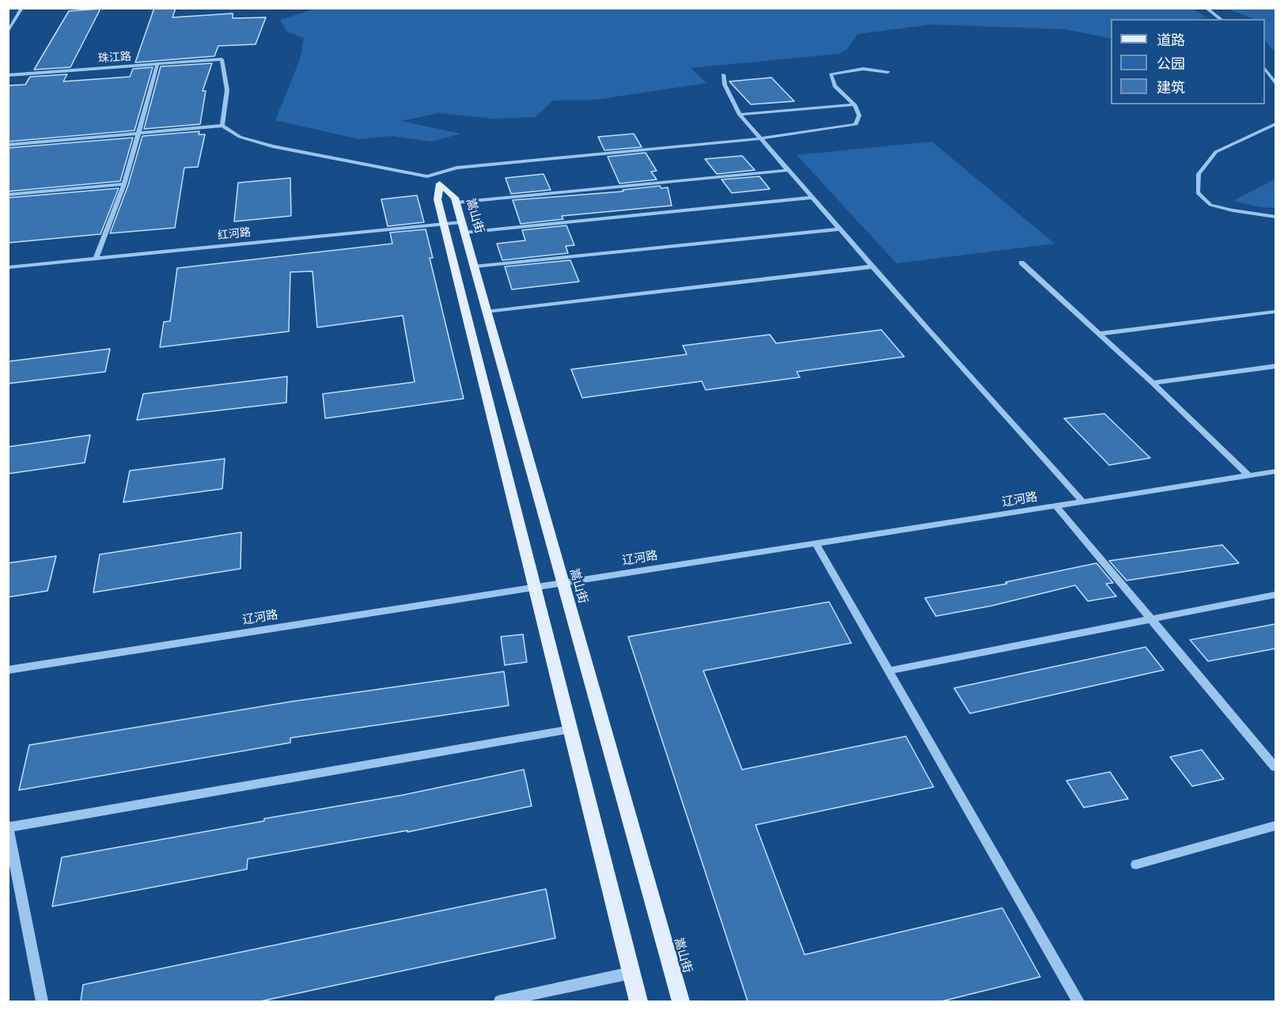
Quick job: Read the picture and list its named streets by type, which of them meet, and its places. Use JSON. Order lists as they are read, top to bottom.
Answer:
{
  "streets": {
    "main road": ["嵩山街"],
    "street": ["珠江路", "红河路", "辽河路"]
  },
  "crossings": [
    ["嵩山街", "红河路"],
    ["嵩山街", "辽河路"]
  ],
  "legend": ["道路", "公园", "建筑"]
}
